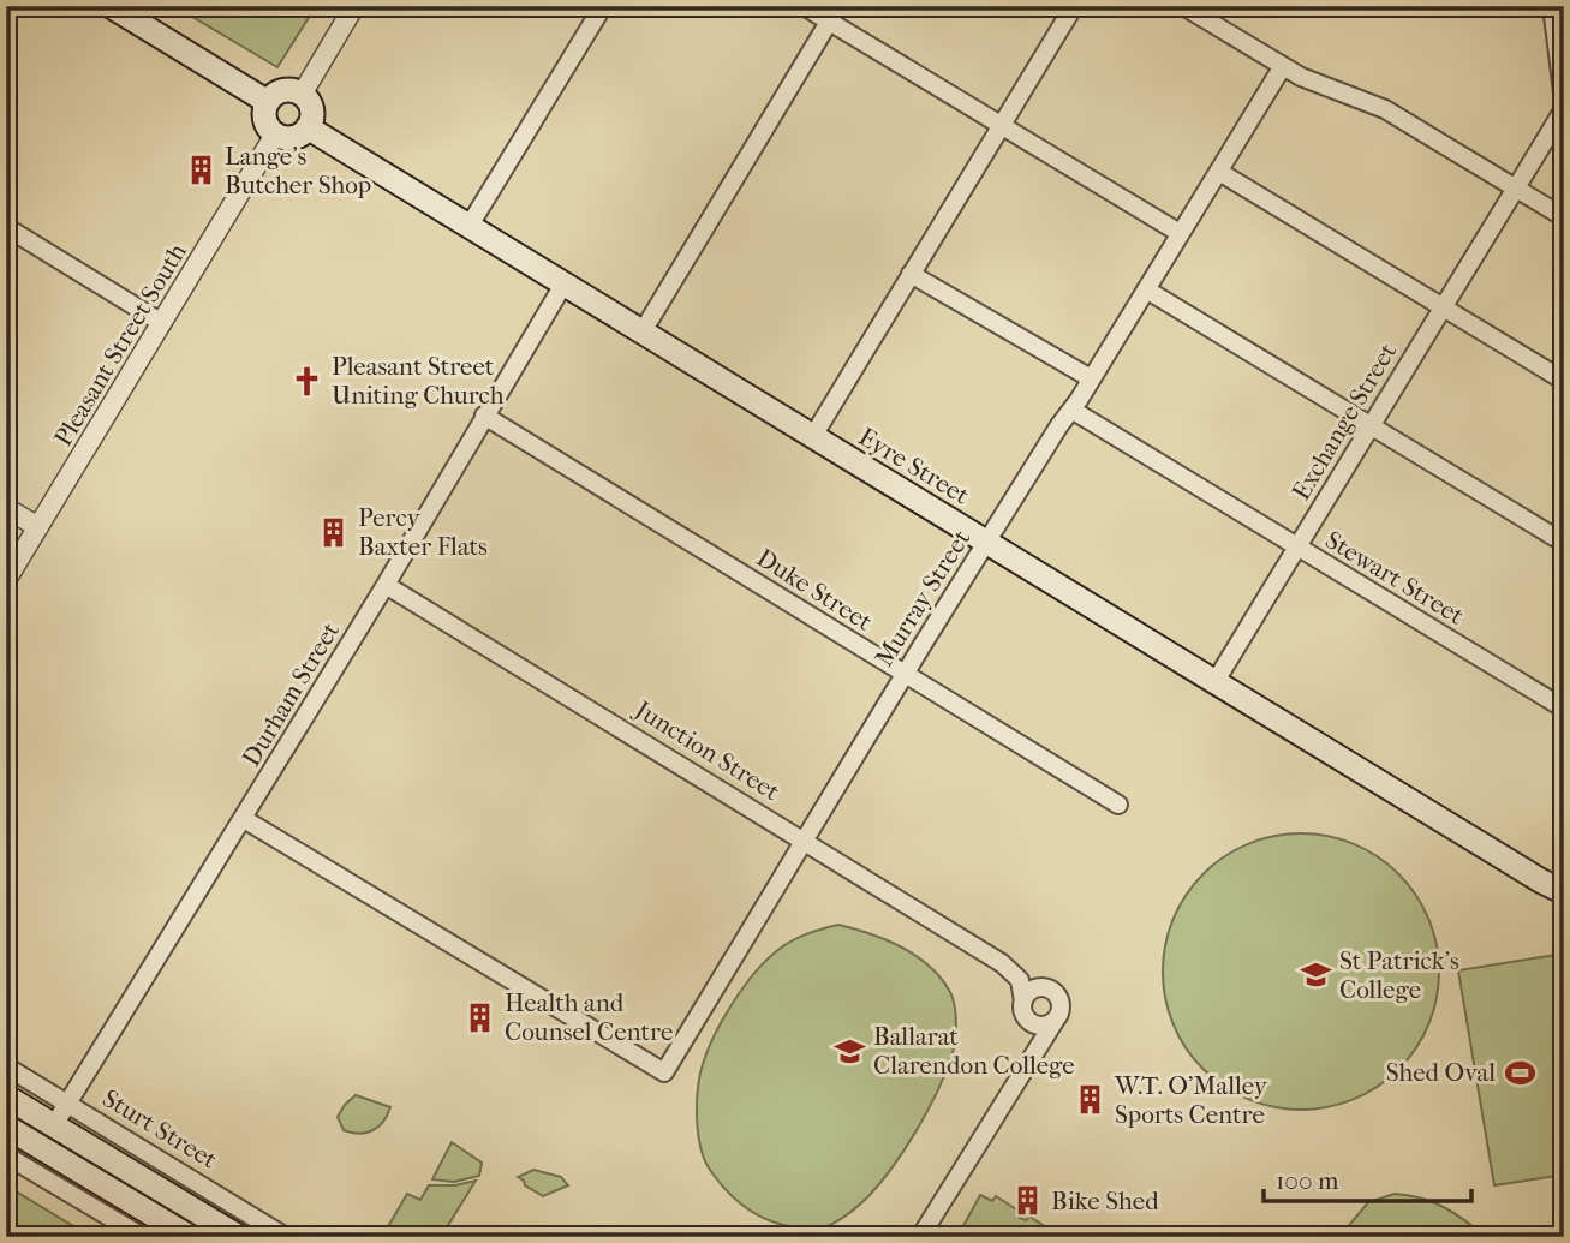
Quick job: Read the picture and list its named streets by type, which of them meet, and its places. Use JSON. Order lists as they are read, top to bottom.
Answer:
{
  "streets": {
    "main road": ["Eyre Street", "Sturt Street"],
    "street": [
      "Pleasant Street South",
      "Exchange Street",
      "Stewart Street",
      "Duke Street",
      "Murray Street",
      "Durham Street",
      "Junction Street"
    ]
  },
  "crossings": [
    ["Pleasant Street South", "Eyre Street"],
    ["Exchange Street", "Eyre Street"],
    ["Exchange Street", "Stewart Street"],
    ["Eyre Street", "Murray Street"],
    ["Eyre Street", "Durham Street"],
    ["Stewart Street", "Murray Street"],
    ["Duke Street", "Murray Street"],
    ["Duke Street", "Durham Street"],
    ["Murray Street", "Durham Street"],
    ["Murray Street", "Junction Street"],
    ["Durham Street", "Junction Street"],
    ["Durham Street", "Sturt Street"]
  ],
  "places": {
    "building": [
      "Lange's Butcher Shop",
      "Percy Baxter Flats",
      "Health and Counsel Centre",
      "W.T. O'Malley Sports Centre",
      "Bike Shed"
    ],
    "church": ["Pleasant Street Uniting Church"],
    "school or university": ["St Patrick's College", "Ballarat Clarendon College"],
    "sports": ["Shed Oval"]
  },
  "scale_bar": "100 m"
}
